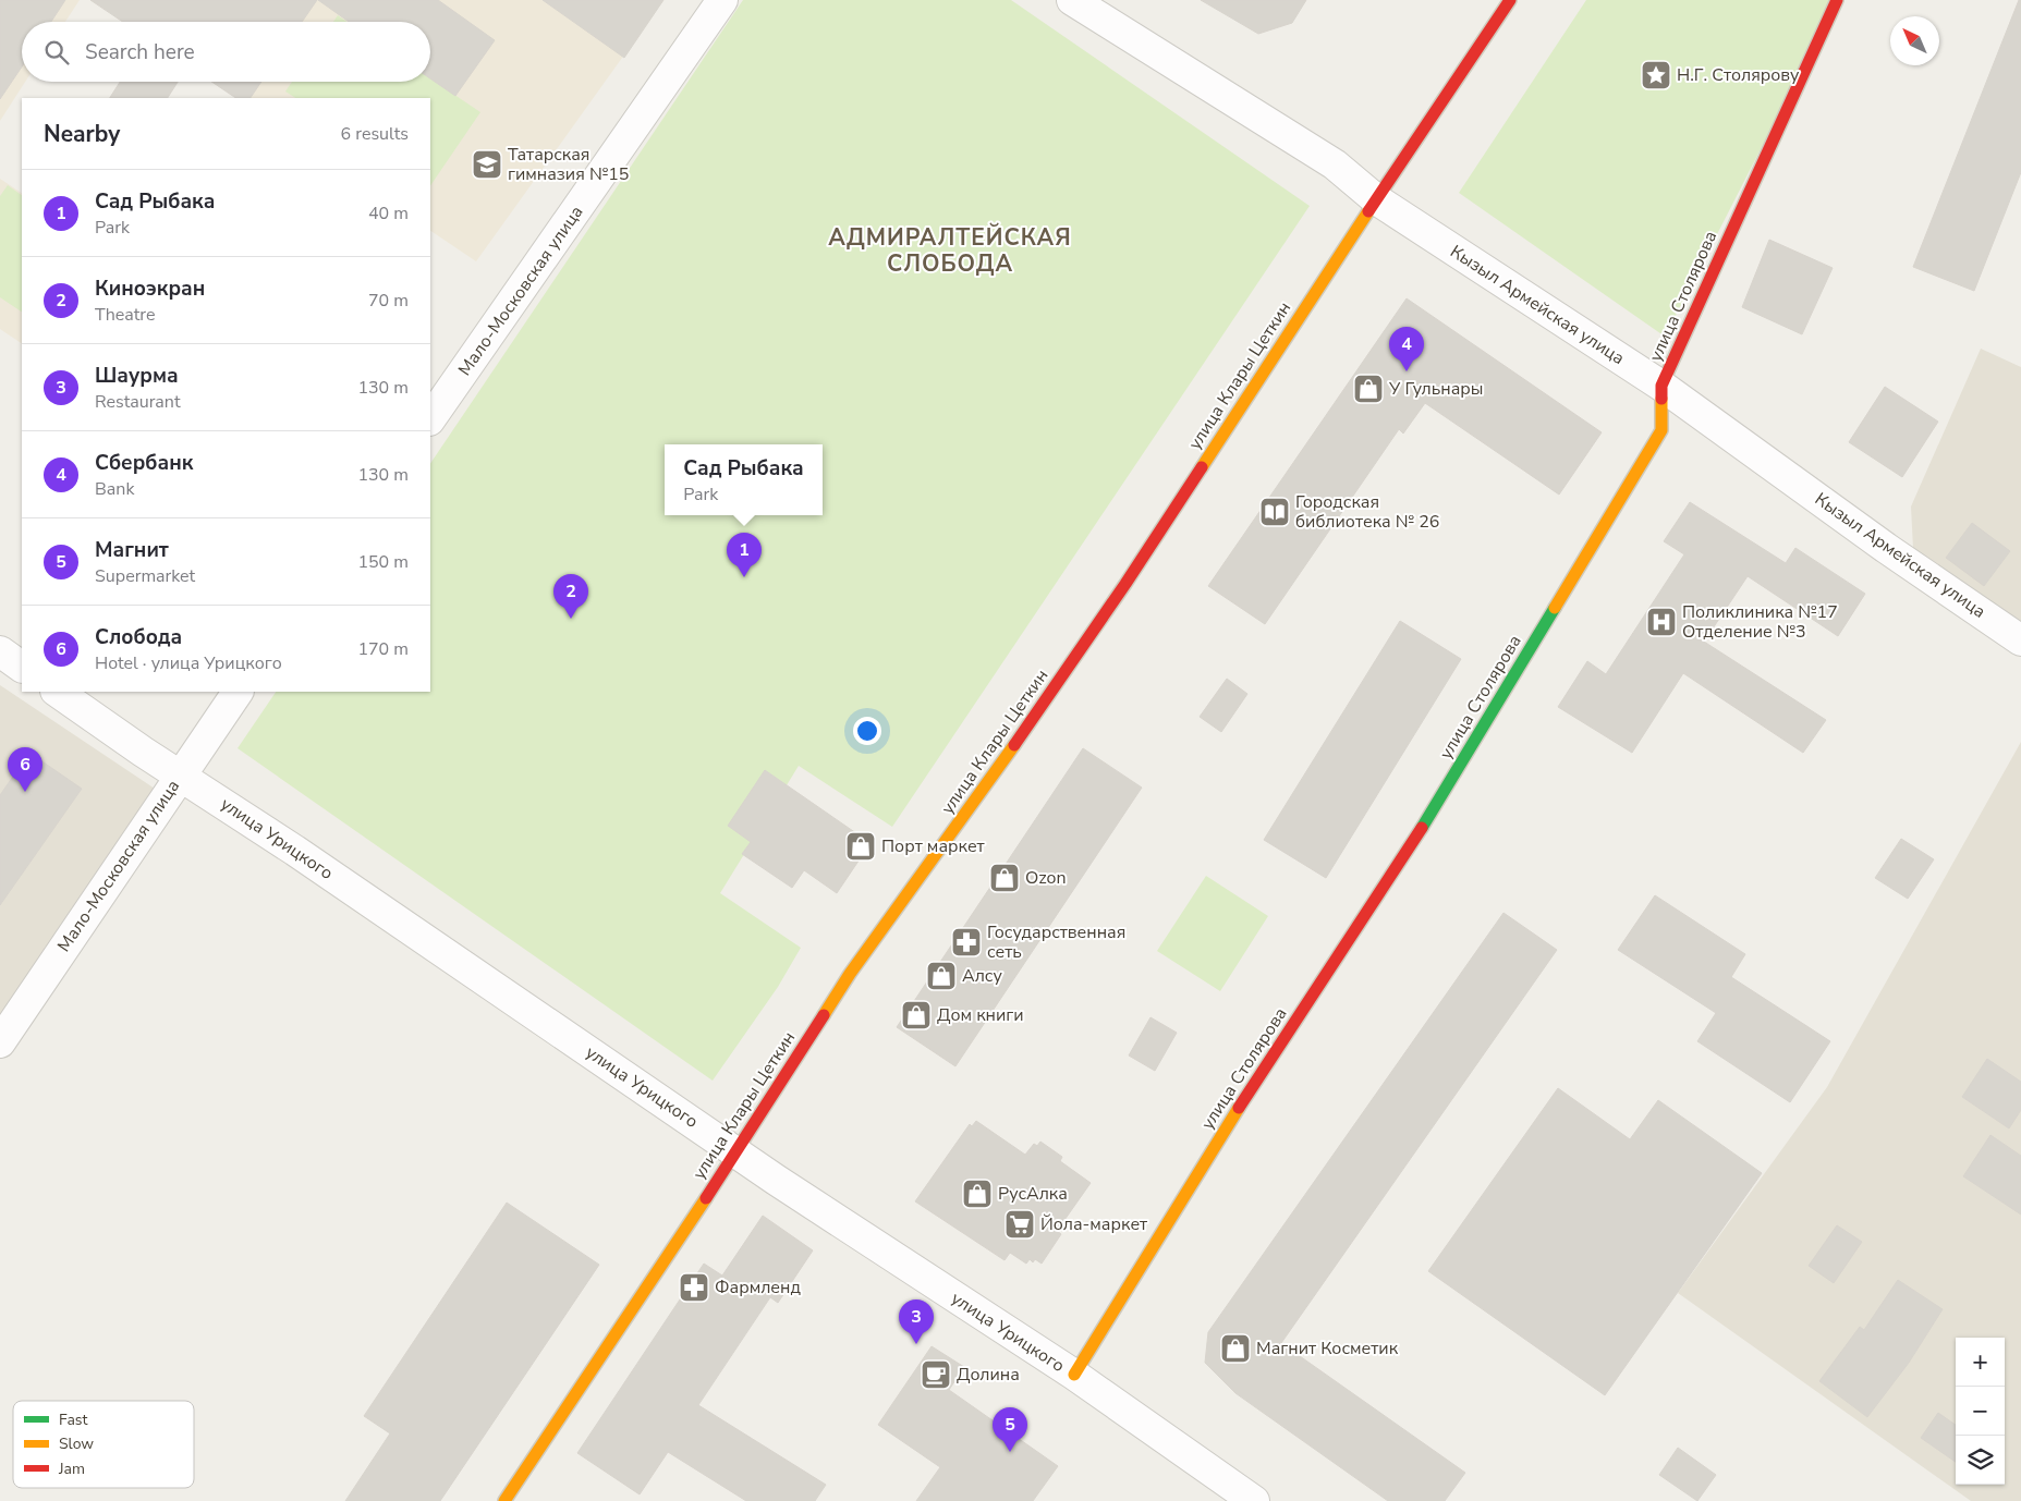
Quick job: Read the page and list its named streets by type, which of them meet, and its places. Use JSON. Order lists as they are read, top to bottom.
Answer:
{
  "streets": {
    "main road": ["улица Столярова", "улица Клары Цеткин"],
    "street": ["Мало-Московская улица", "Кызыл Армейская улица", "улица Урицкого"]
  },
  "crossings": [
    ["Мало-Московская улица", "улица Урицкого"],
    ["улица Столярова", "Кызыл Армейская улица"],
    ["улица Столярова", "улица Урицкого"],
    ["Кызыл Армейская улица", "улица Клары Цеткин"],
    ["улица Клары Цеткин", "улица Урицкого"]
  ],
  "districts": ["АДМИРАЛТЕЙСКАЯ СЛОБОДА"],
  "places": {
    "place": ["Н.Г. Столярову"],
    "school or university": ["Татарская гимназия №15"],
    "shop": [
      "У Гульнары",
      "Порт маркет",
      "Ozon",
      "Алсу",
      "Дом книги",
      "РусАлка",
      "Магнит Косметик"
    ],
    "library": ["Городская библиотека № 26"],
    "hospital": ["Поликлиника №17 Отделение №3"],
    "pharmacy": ["Государственная сеть", "Фармленд"],
    "supermarket": ["Йола-маркет"],
    "cafe": ["Долина"]
  },
  "legend": ["Fast", "Slow", "Jam"],
  "north": "top left",
  "page": {
    "search": "Search here",
    "heading": ["Nearby", "6 results"],
    "list": [
      {
        "mark": "1",
        "name": "Сад Рыбака",
        "note": "Park",
        "value": "40 m"
      },
      {
        "mark": "2",
        "name": "Киноэкран",
        "note": "Theatre",
        "value": "70 m"
      },
      {
        "mark": "3",
        "name": "Шаурма",
        "note": "Restaurant",
        "value": "130 m"
      },
      {
        "mark": "4",
        "name": "Сбербанк",
        "note": "Bank",
        "value": "130 m"
      },
      {
        "mark": "5",
        "name": "Магнит",
        "note": "Supermarket",
        "value": "150 m"
      },
      {
        "mark": "6",
        "name": "Слобода",
        "note": "Hotel · улица Урицкого",
        "value": "170 m"
      }
    ],
    "pins": [
      "4",
      "1",
      "2",
      "6",
      "3",
      "5"
    ],
    "popup": ["Сад Рыбака", "Park"],
    "map_buttons": ["+", "−"]
  }
}
